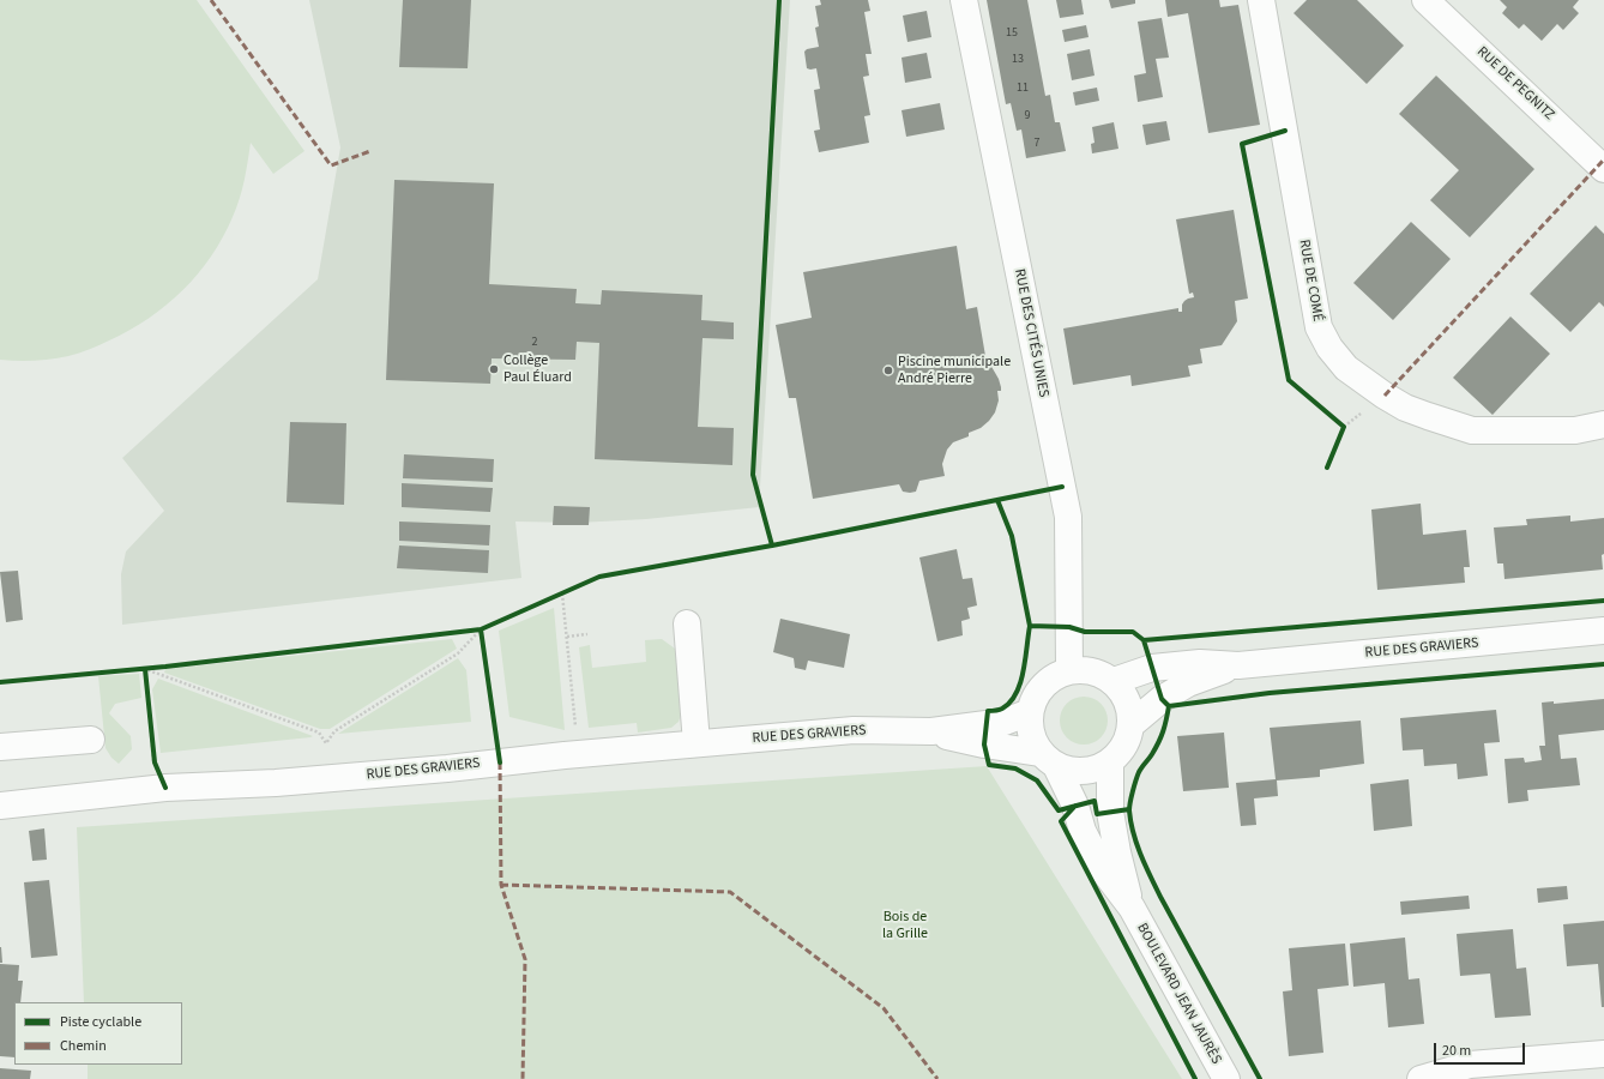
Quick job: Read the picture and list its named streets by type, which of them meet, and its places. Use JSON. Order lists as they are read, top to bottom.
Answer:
{
  "streets": {
    "street": [
      "RUE DE PEGNITZ",
      "RUE DE COMÉ",
      "RUE DES CITÉS UNIES",
      "RUE DES GRAVIERS",
      "BOULEVARD JEAN JAURÈS"
    ]
  },
  "crossings": [
    ["RUE DES CITÉS UNIES", "RUE DES GRAVIERS"],
    ["RUE DES CITÉS UNIES", "BOULEVARD JEAN JAURÈS"],
    ["RUE DES GRAVIERS", "BOULEVARD JEAN JAURÈS"]
  ],
  "parks": ["Bois de la Grille"],
  "places": ["Collège Paul Éluard", "Piscine municipale André Pierre"],
  "house_numbers": [
    "15",
    "13",
    "11",
    "9",
    "7",
    "2"
  ],
  "legend": ["Piste cyclable", "Chemin"],
  "scale_bar": "20 m"
}
